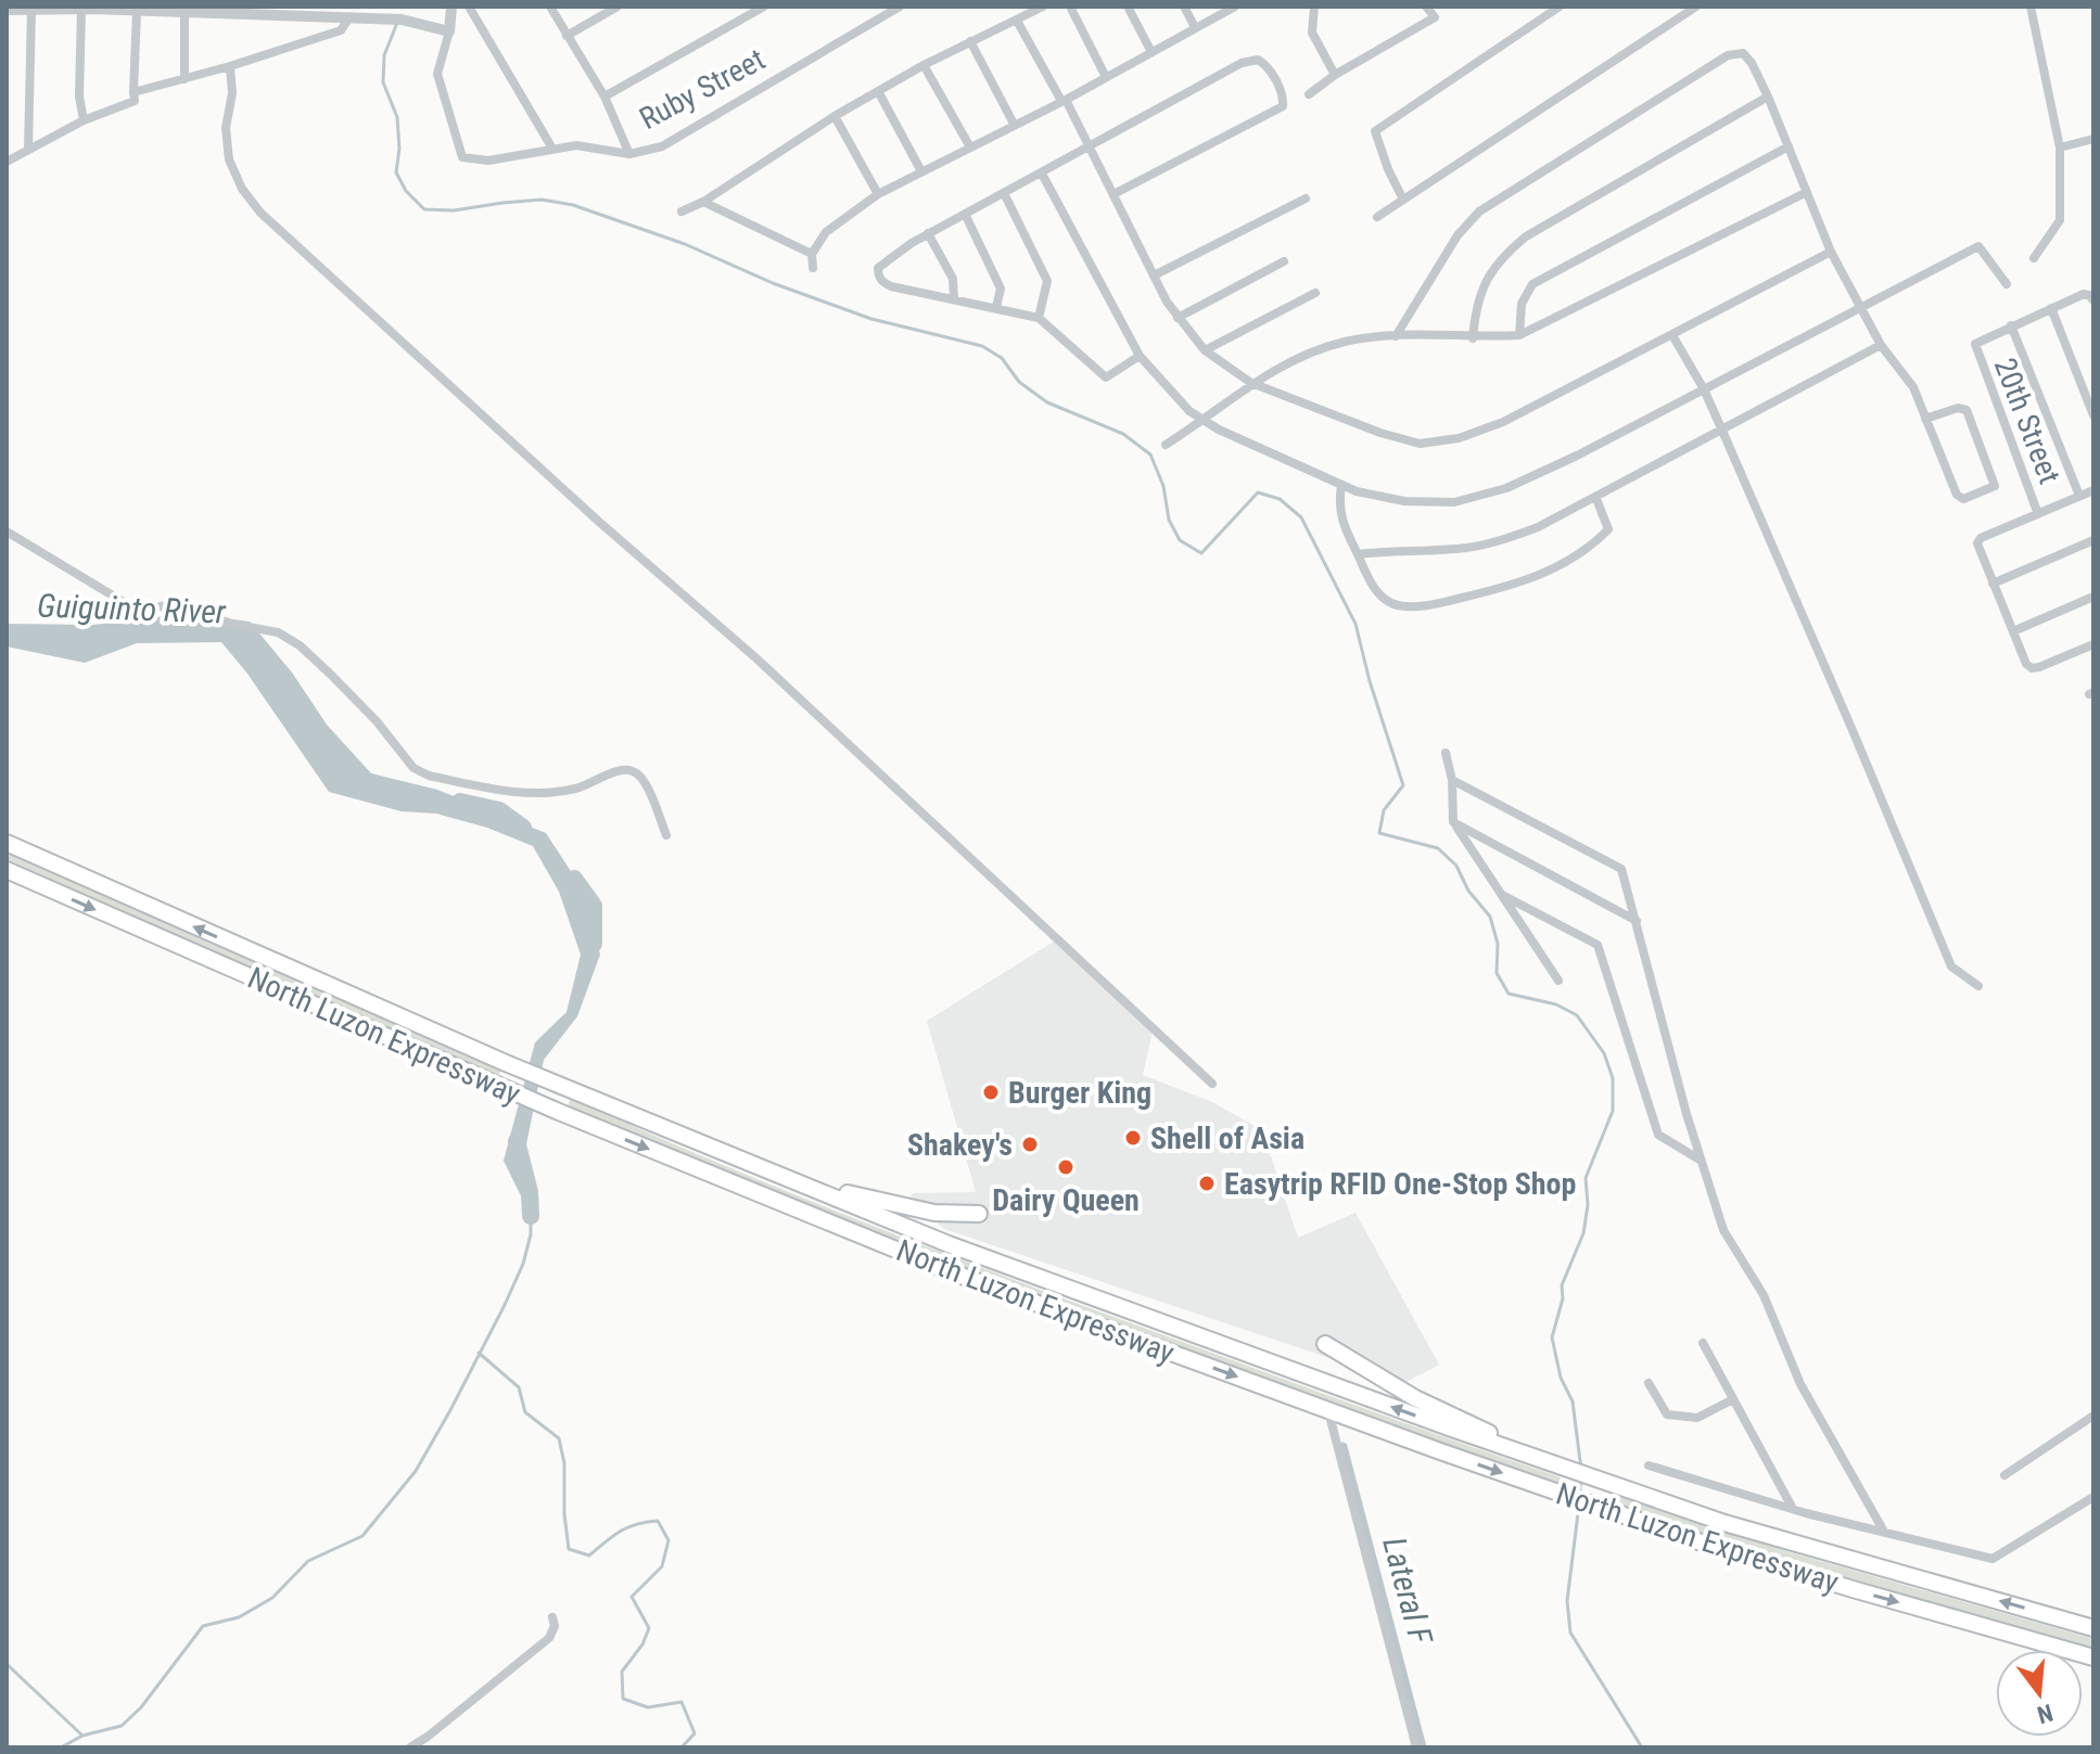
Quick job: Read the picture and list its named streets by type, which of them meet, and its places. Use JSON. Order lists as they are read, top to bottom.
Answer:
{
  "streets": {
    "highway": ["North Luzon Expressway"],
    "street": ["Ruby Street", "20th Street"]
  },
  "water": ["Guiguinto River", "Lateral F"],
  "places": [
    "Burger King",
    "Shell of Asia",
    "Shakey's",
    "Dairy Queen",
    "Easytrip RFID One-Stop Shop"
  ],
  "north": "bottom"
}
